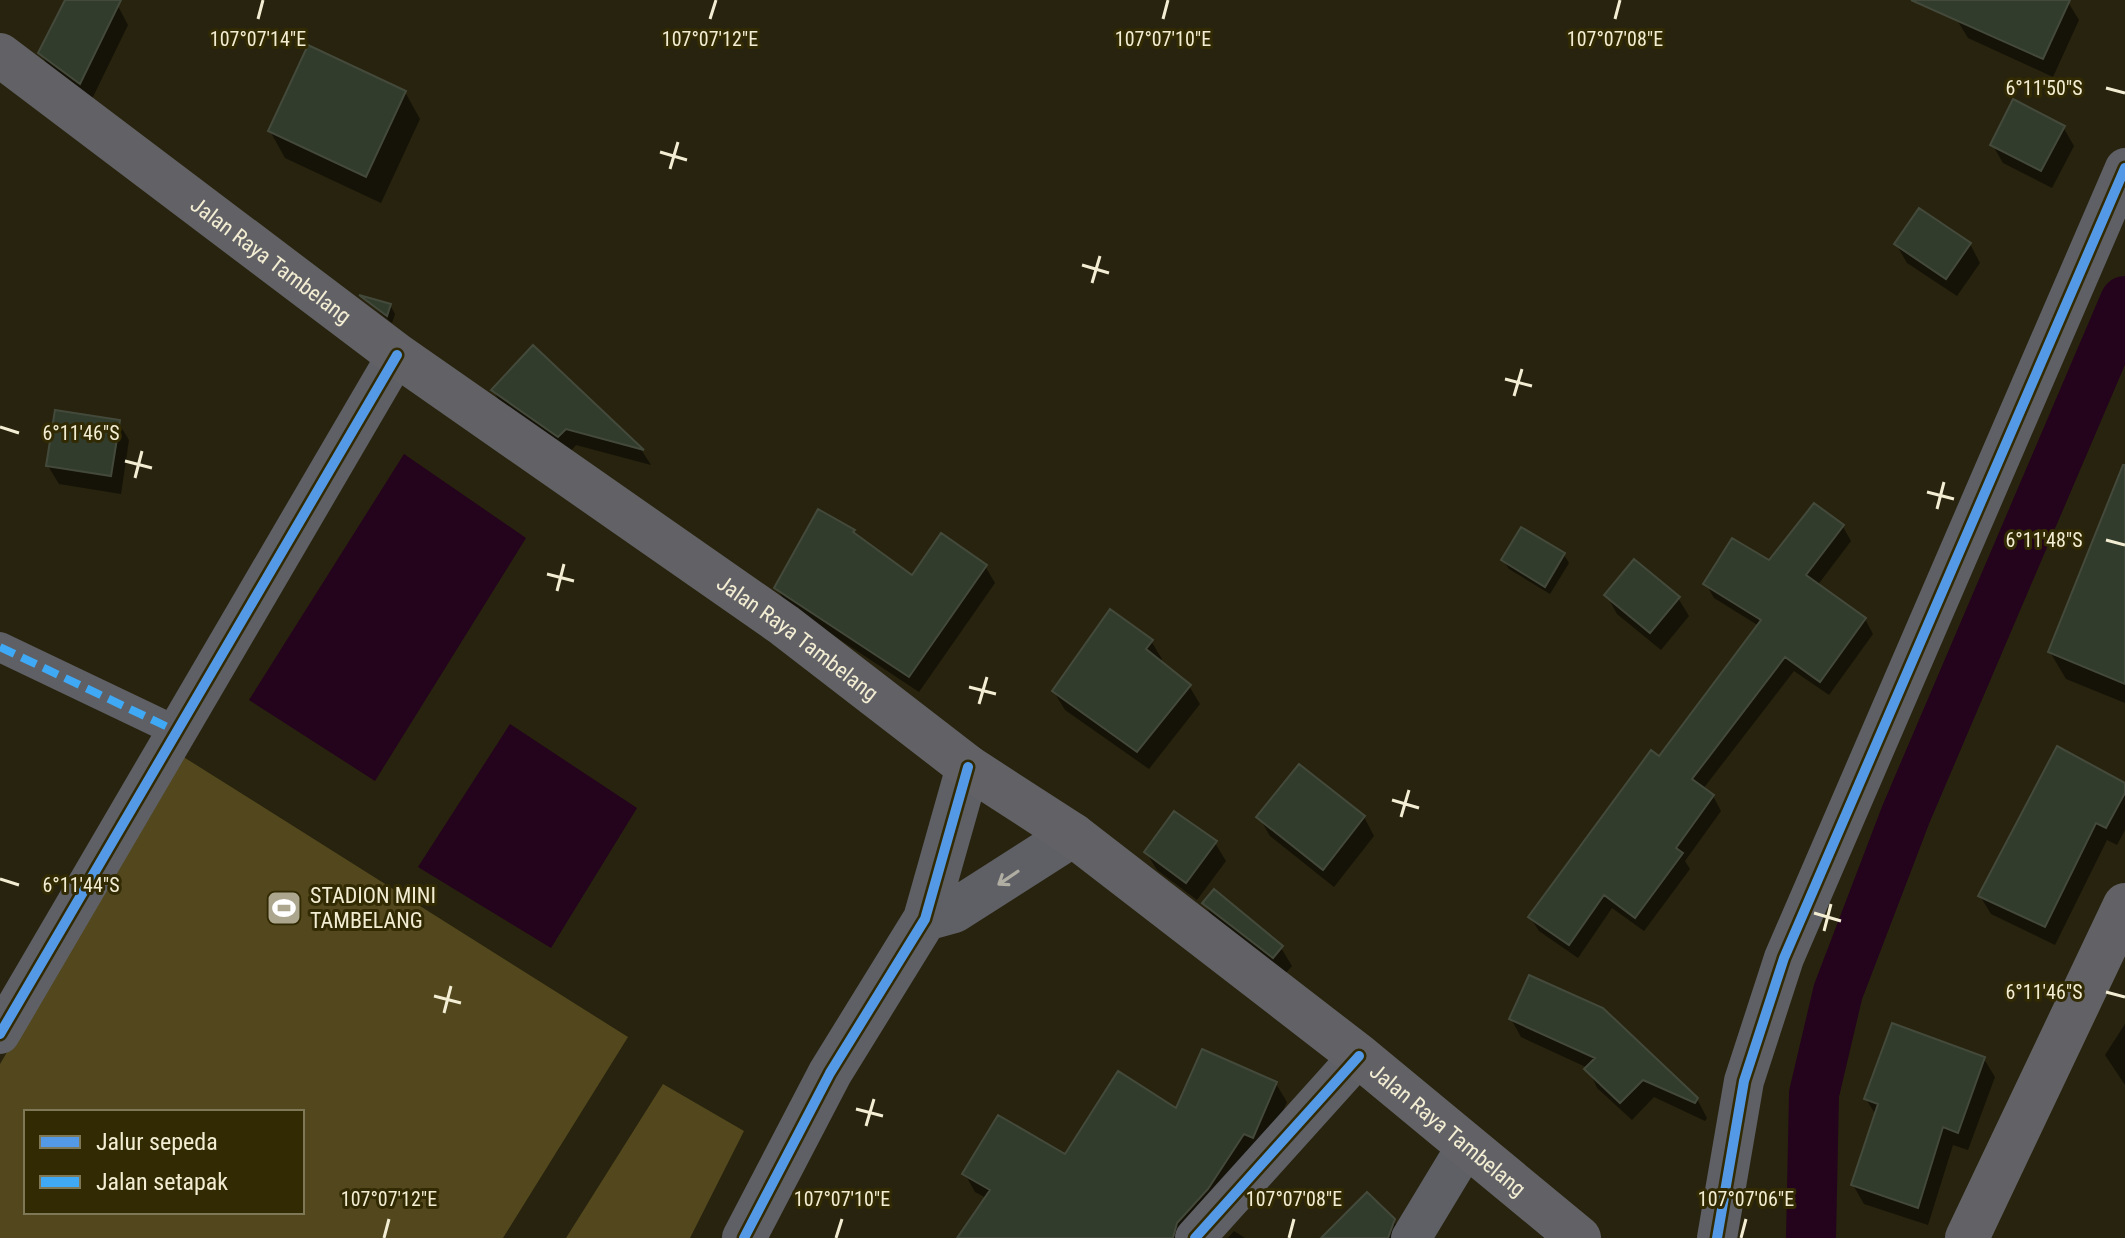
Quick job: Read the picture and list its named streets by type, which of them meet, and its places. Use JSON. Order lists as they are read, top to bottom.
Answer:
{
  "streets": {
    "main road": ["Jalan Raya Tambelang"]
  },
  "places": {
    "sports": ["STADION MINI TAMBELANG"]
  },
  "legend": ["Jalur sepeda", "Jalan setapak"],
  "coordinates": [
    "107°07'14\"E",
    "107°07'12\"E",
    "107°07'08\"E",
    "107°07'10\"E",
    "6°11'50\"S",
    "6°11'46\"S",
    "6°11'48\"S",
    "6°11'44\"S",
    "107°07'06\"E"
  ]
}
